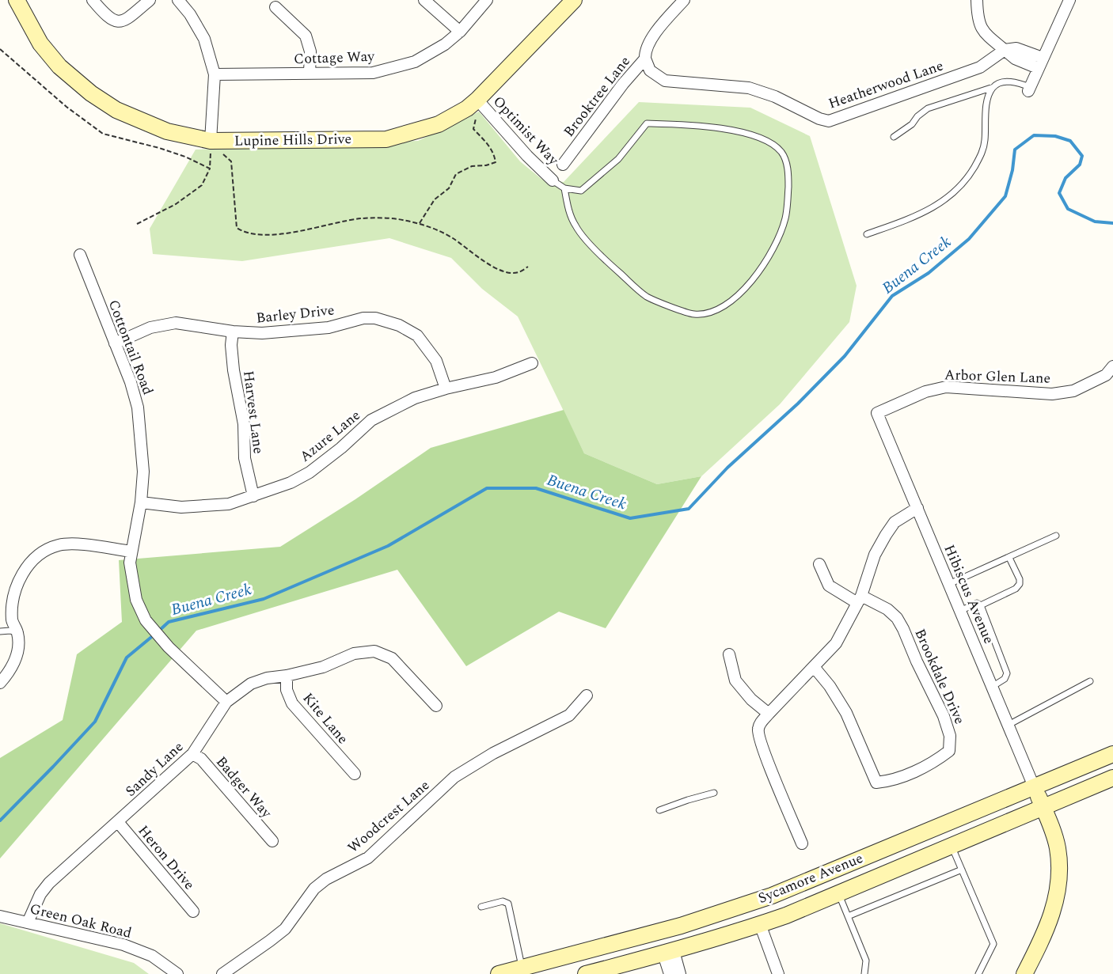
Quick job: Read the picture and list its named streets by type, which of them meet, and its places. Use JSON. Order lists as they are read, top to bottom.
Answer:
{
  "streets": {
    "main road": ["Lupine Hills Drive", "Sycamore Avenue"],
    "street": [
      "Cottage Way",
      "Heatherwood Lane",
      "Brooktree Lane",
      "Optimist Way",
      "Barley Drive",
      "Cottontail Road",
      "Arbor Glen Lane",
      "Harvest Lane",
      "Azure Lane",
      "Hibiscus Avenue",
      "Brookdale Drive",
      "Kite Lane",
      "Sandy Lane",
      "Badger Way",
      "Woodcrest Lane",
      "Heron Drive",
      "Green Oak Road"
    ]
  },
  "crossings": [
    ["Heatherwood Lane", "Brooktree Lane"],
    ["Optimist Way", "Lupine Hills Drive"],
    ["Barley Drive", "Cottontail Road"],
    ["Barley Drive", "Harvest Lane"],
    ["Barley Drive", "Azure Lane"],
    ["Cottontail Road", "Azure Lane"],
    ["Cottontail Road", "Sandy Lane"],
    ["Arbor Glen Lane", "Hibiscus Avenue"],
    ["Harvest Lane", "Azure Lane"],
    ["Hibiscus Avenue", "Sycamore Avenue"],
    ["Kite Lane", "Sandy Lane"],
    ["Sandy Lane", "Badger Way"],
    ["Sandy Lane", "Heron Drive"],
    ["Sandy Lane", "Green Oak Road"]
  ],
  "water": ["Buena Creek"]
}
